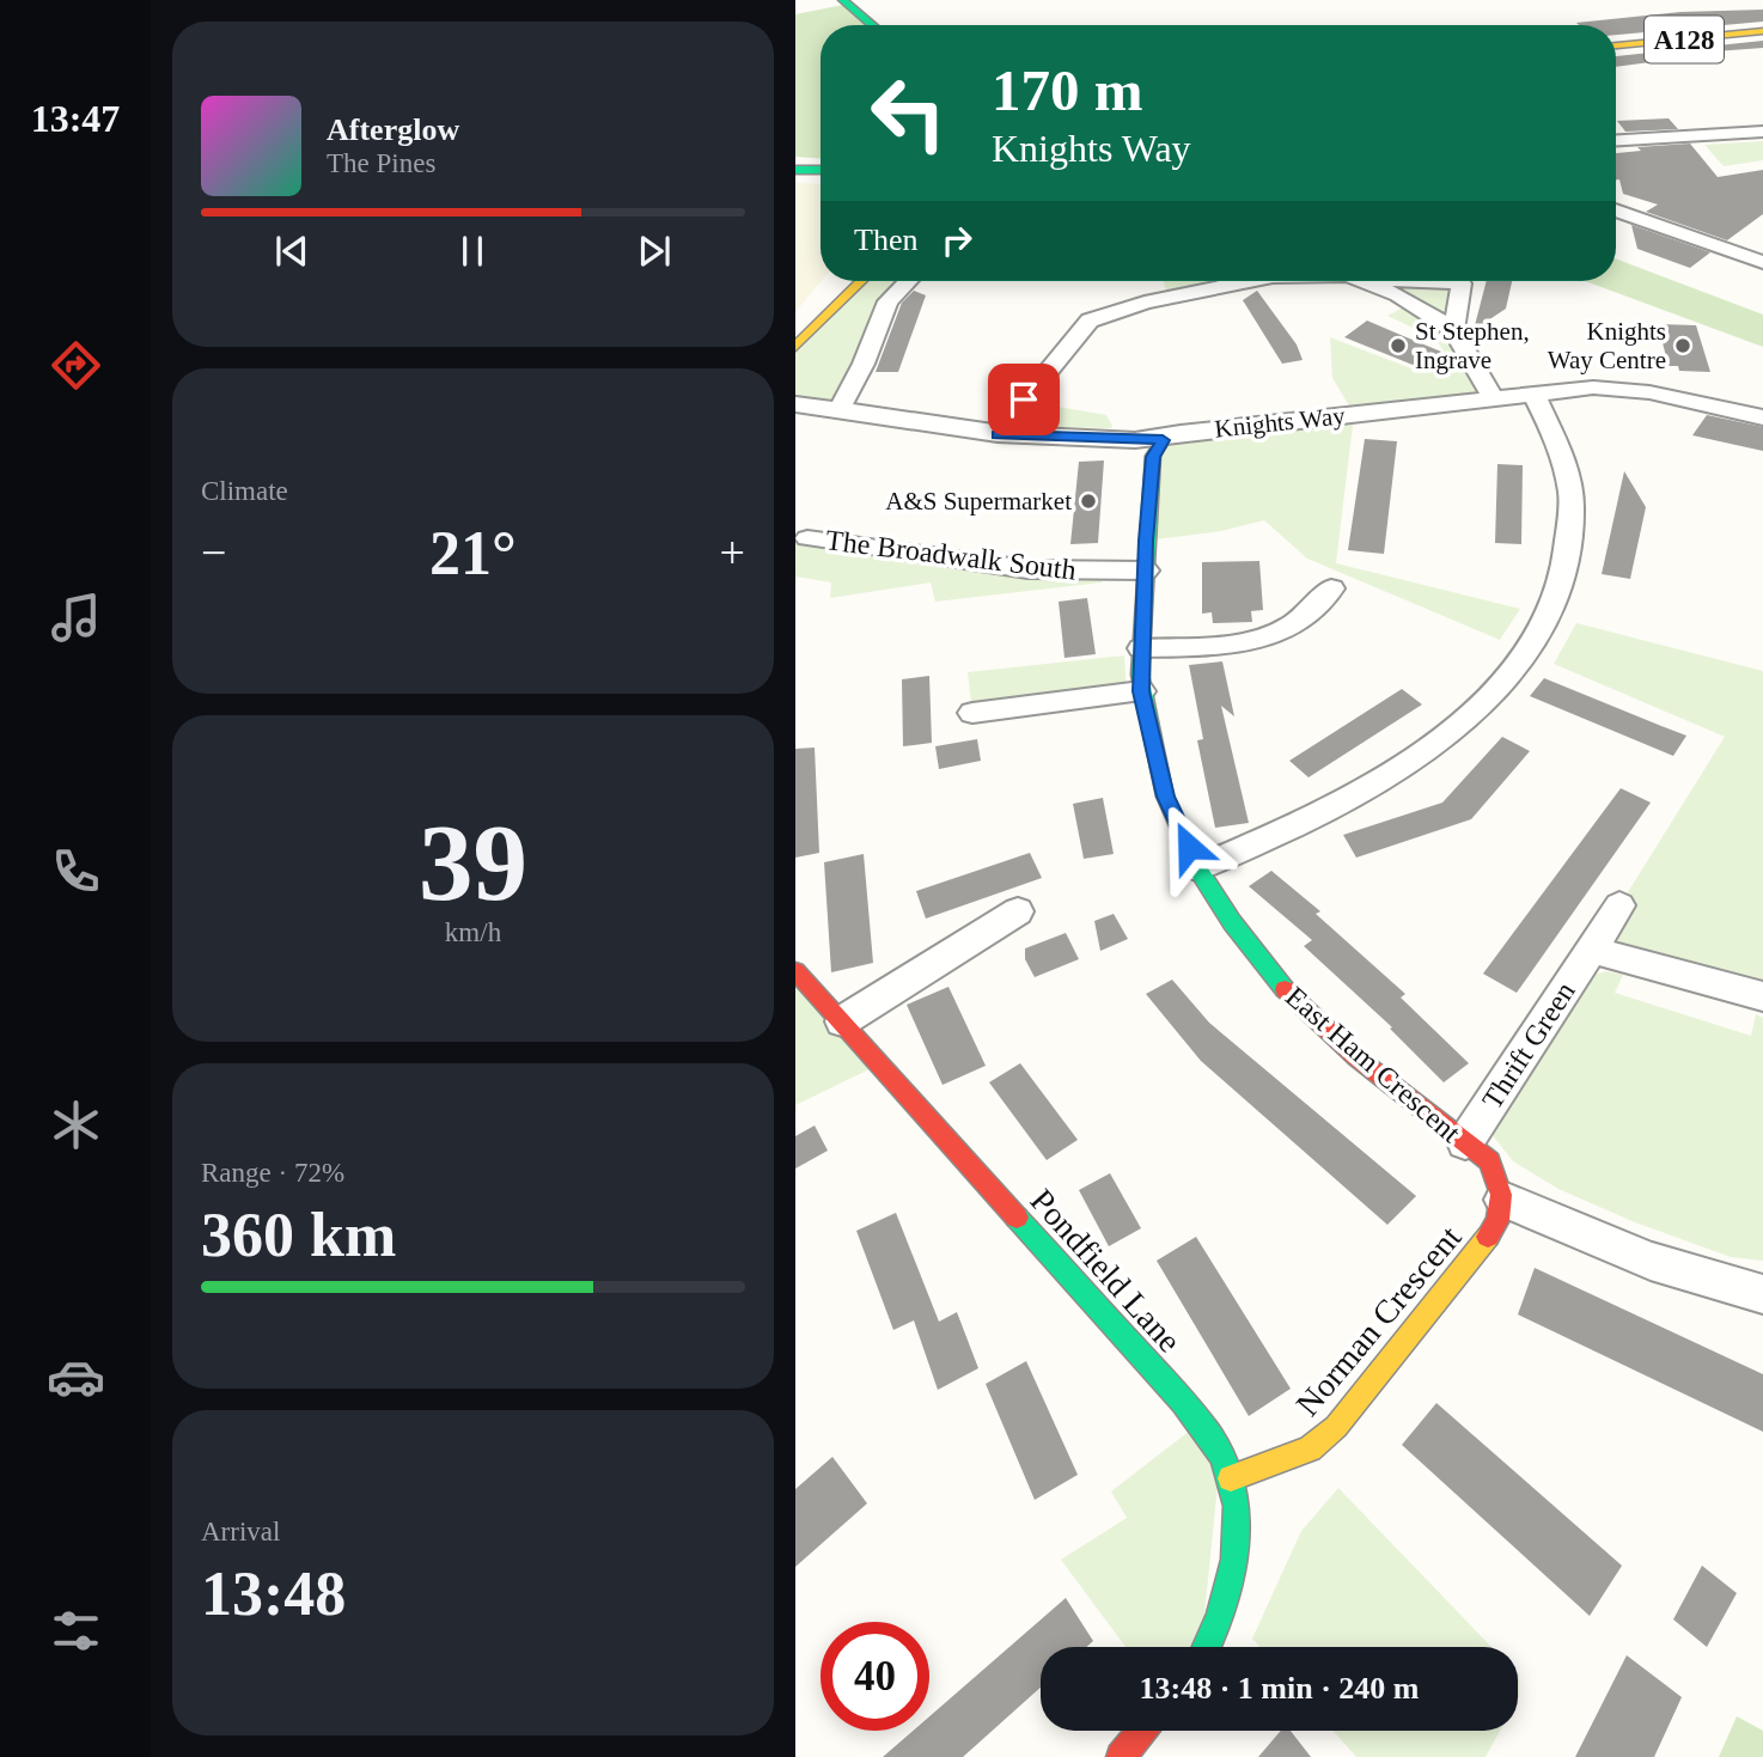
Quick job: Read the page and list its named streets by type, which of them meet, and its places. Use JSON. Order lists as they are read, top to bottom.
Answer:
{
  "streets": {
    "street": [
      "A128",
      "Knights Way",
      "The Broadwalk South",
      "Thrift Green",
      "East Ham Crescent",
      "Pondfield Lane",
      "Norman Crescent"
    ]
  },
  "crossings": [
    ["Knights Way", "East Ham Crescent"],
    ["The Broadwalk South", "East Ham Crescent"],
    ["Thrift Green", "East Ham Crescent"],
    ["East Ham Crescent", "Norman Crescent"],
    ["Pondfield Lane", "Norman Crescent"]
  ],
  "places": ["St Stephen, Ingrave", "Knights Way Centre", "A&S Supermarket"],
  "page": {
    "tabs": "13:47",
    "turn": ["170 m", "Knights Way"],
    "song": ["Afterglow", "The Pines"],
    "then": "Then",
    "tile": [
      "Climate",
      ["39", "km/h"],
      ["Range · 72%", "360 km"],
      ["Arrival", "13:48"]
    ],
    "heat": ["−", "21°", "+"],
    "limit": "40",
    "trip": "13:48 · 1 min · 240 m"
  }
}
